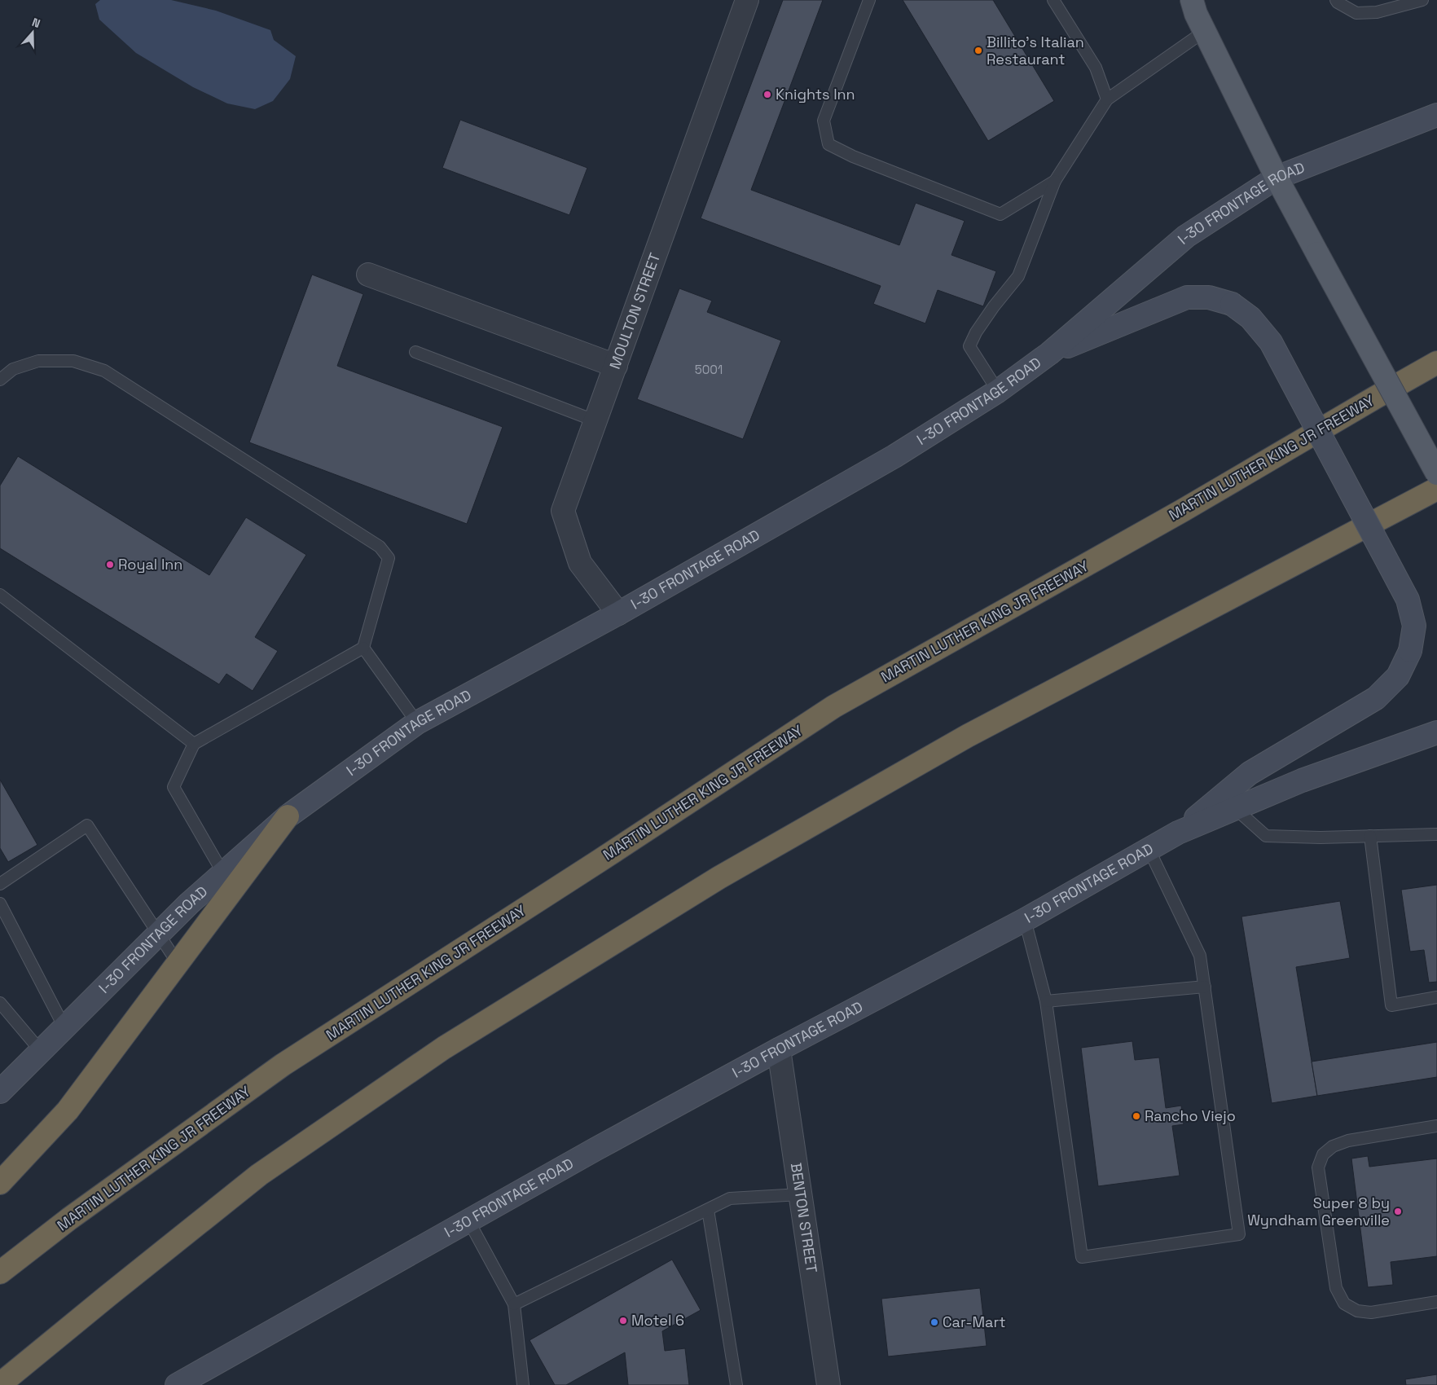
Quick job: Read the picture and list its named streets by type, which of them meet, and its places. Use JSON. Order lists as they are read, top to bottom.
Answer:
{
  "streets": {
    "highway": ["MARTIN LUTHER KING JR FREEWAY"],
    "main road": ["I-30 FRONTAGE ROAD"],
    "street": ["MOULTON STREET", "BENTON STREET"]
  },
  "crossings": [
    ["I-30 FRONTAGE ROAD", "MOULTON STREET"],
    ["I-30 FRONTAGE ROAD", "BENTON STREET"]
  ],
  "places": [
    "Billito's Italian Restaurant",
    "Knights Inn",
    "Royal Inn",
    "Rancho Viejo",
    "Super 8 by Wyndham Greenville",
    "Motel 6",
    "Car-Mart"
  ],
  "house_numbers": ["5001"],
  "north": "top"
}
